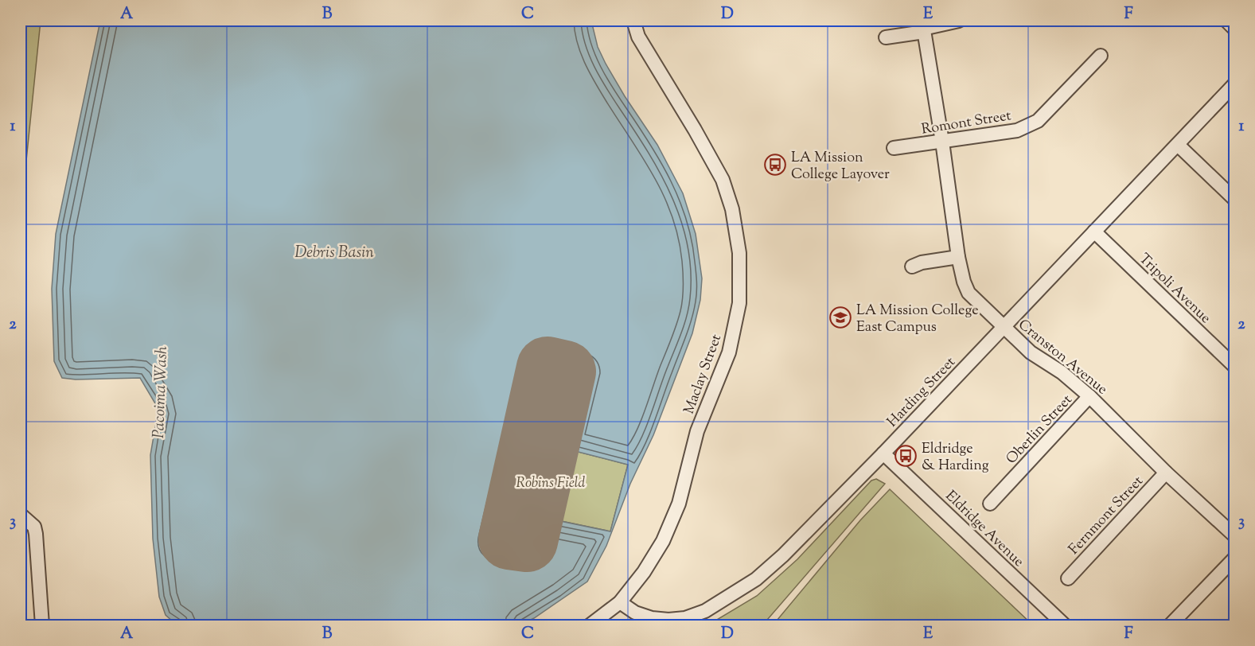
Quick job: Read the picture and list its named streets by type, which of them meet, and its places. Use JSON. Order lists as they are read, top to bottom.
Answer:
{
  "streets": {
    "street": [
      "Romont Street",
      "Tripoli Avenue",
      "Cranston Avenue",
      "Maclay Street",
      "Harding Street",
      "Oberlin Street",
      "Fernmont Street",
      "Eldridge Avenue"
    ]
  },
  "crossings": [
    ["Romont Street", "Cranston Avenue"],
    ["Tripoli Avenue", "Harding Street"],
    ["Cranston Avenue", "Harding Street"],
    ["Cranston Avenue", "Oberlin Street"],
    ["Cranston Avenue", "Fernmont Street"],
    ["Maclay Street", "Harding Street"],
    ["Harding Street", "Eldridge Avenue"]
  ],
  "water": ["Debris Basin", "Pacoima Wash"],
  "parks": ["Robins Field"],
  "places": {
    "bus stop": ["LA Mission College Layover", "Eldridge & Harding"],
    "school or university": ["LA Mission College East Campus"]
  },
  "grid": {
    "columns": [
      "A",
      "B",
      "C",
      "D",
      "E",
      "F"
    ],
    "rows": ["1", "2", "3"]
  }
}
